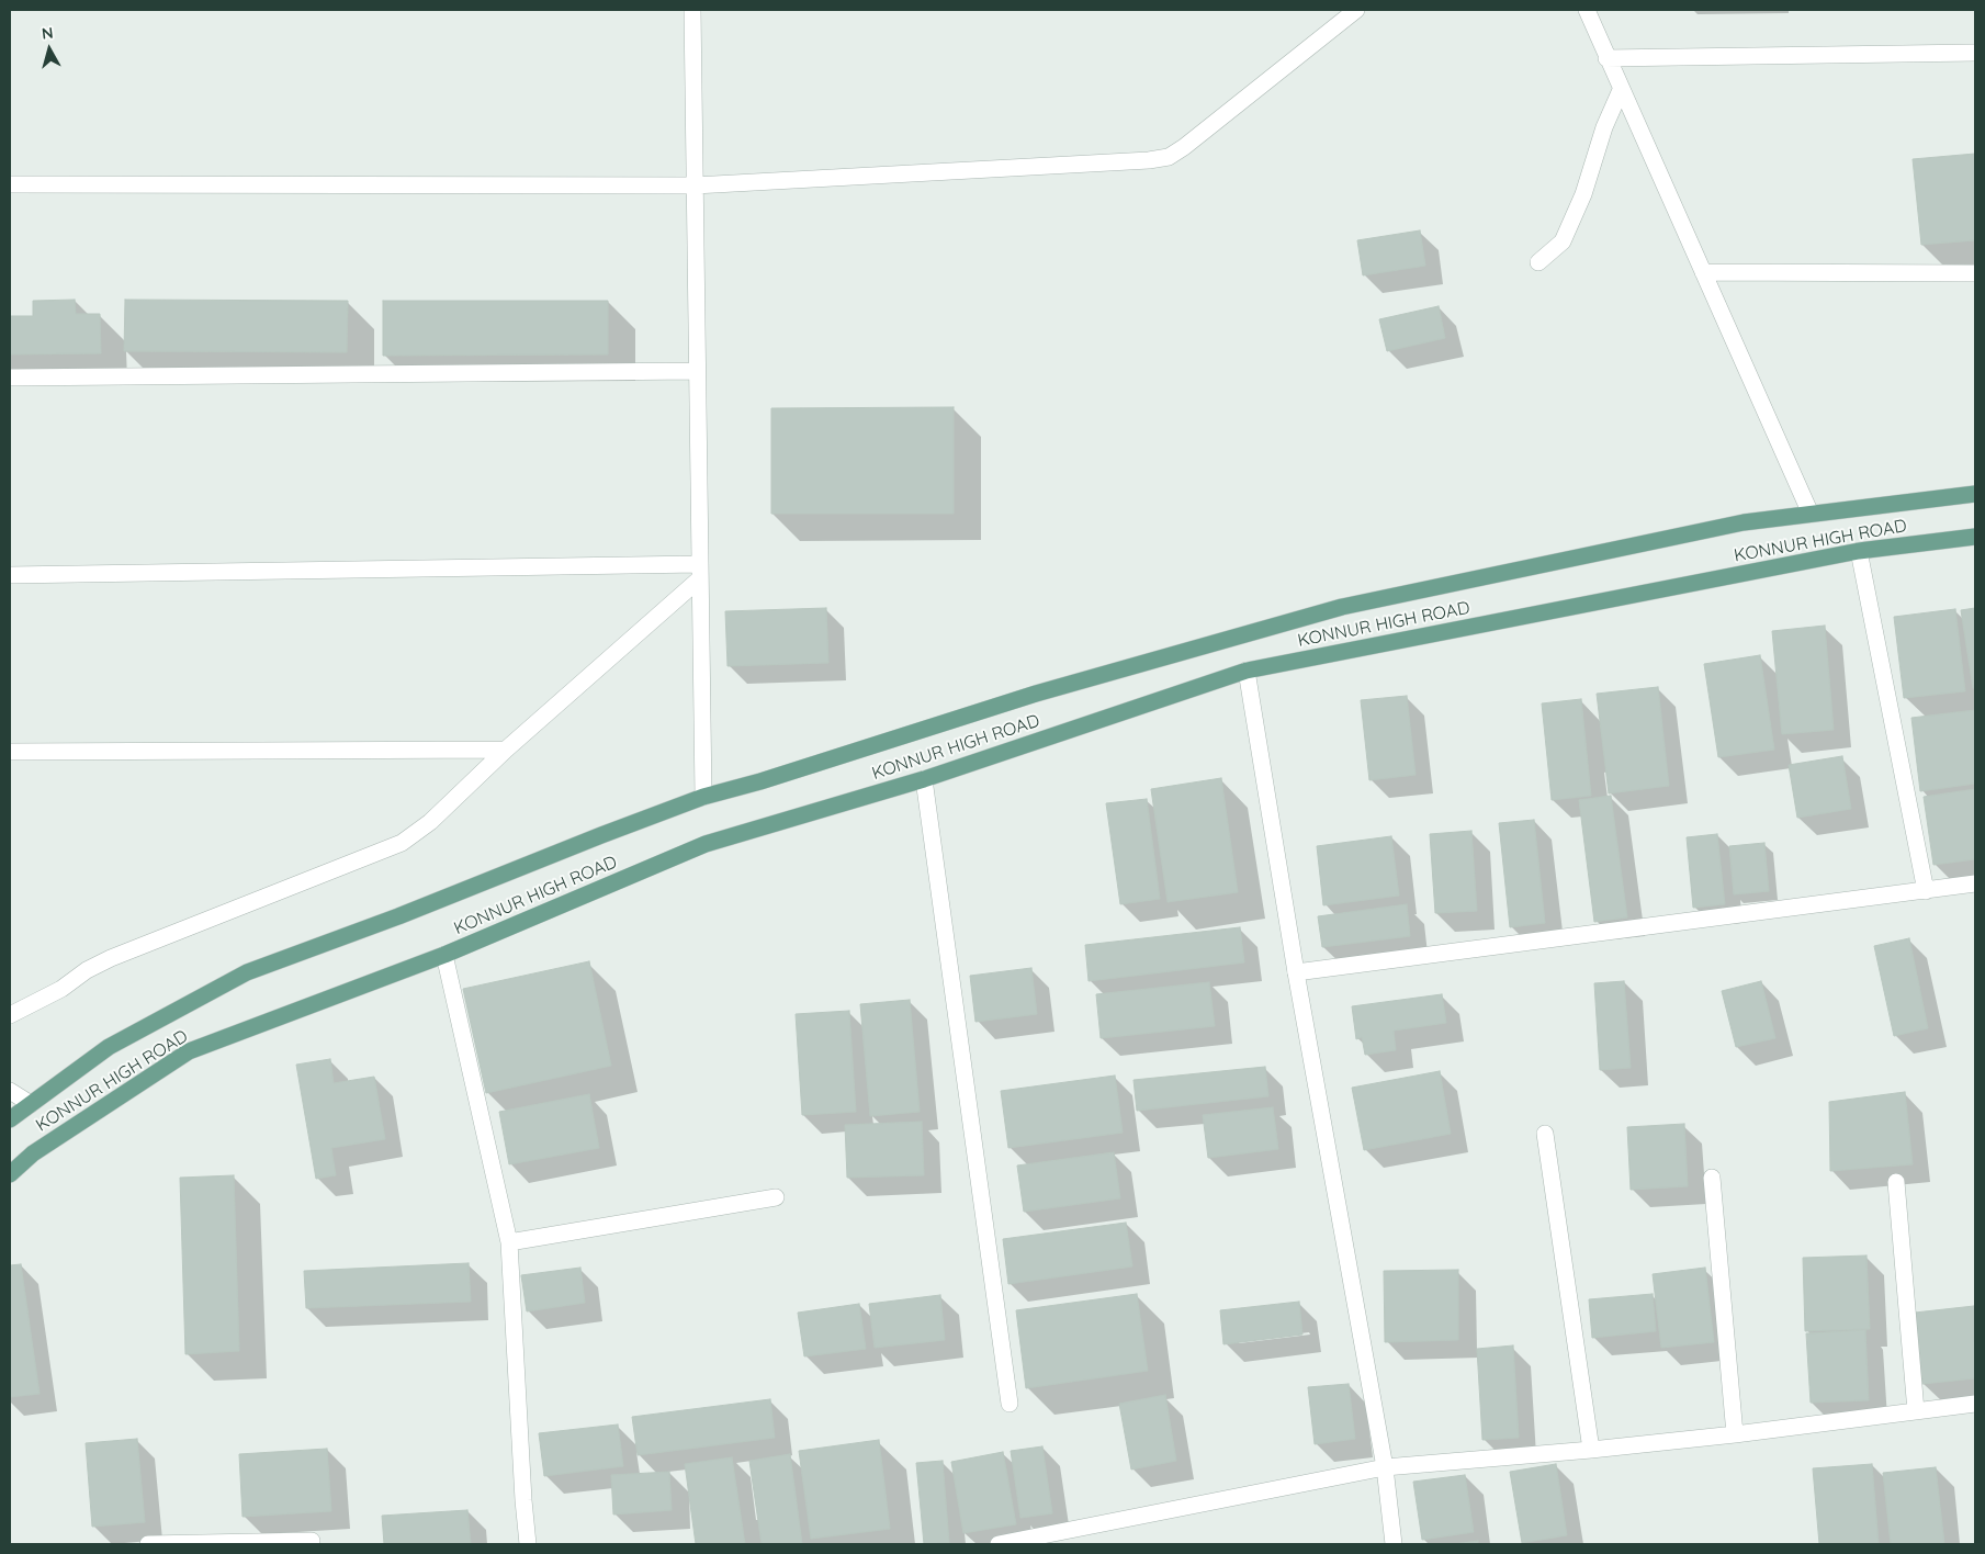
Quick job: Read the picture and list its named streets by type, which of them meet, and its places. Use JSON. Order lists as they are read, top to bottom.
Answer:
{
  "streets": {
    "main road": ["KONNUR HIGH ROAD"]
  },
  "north": "top"
}
